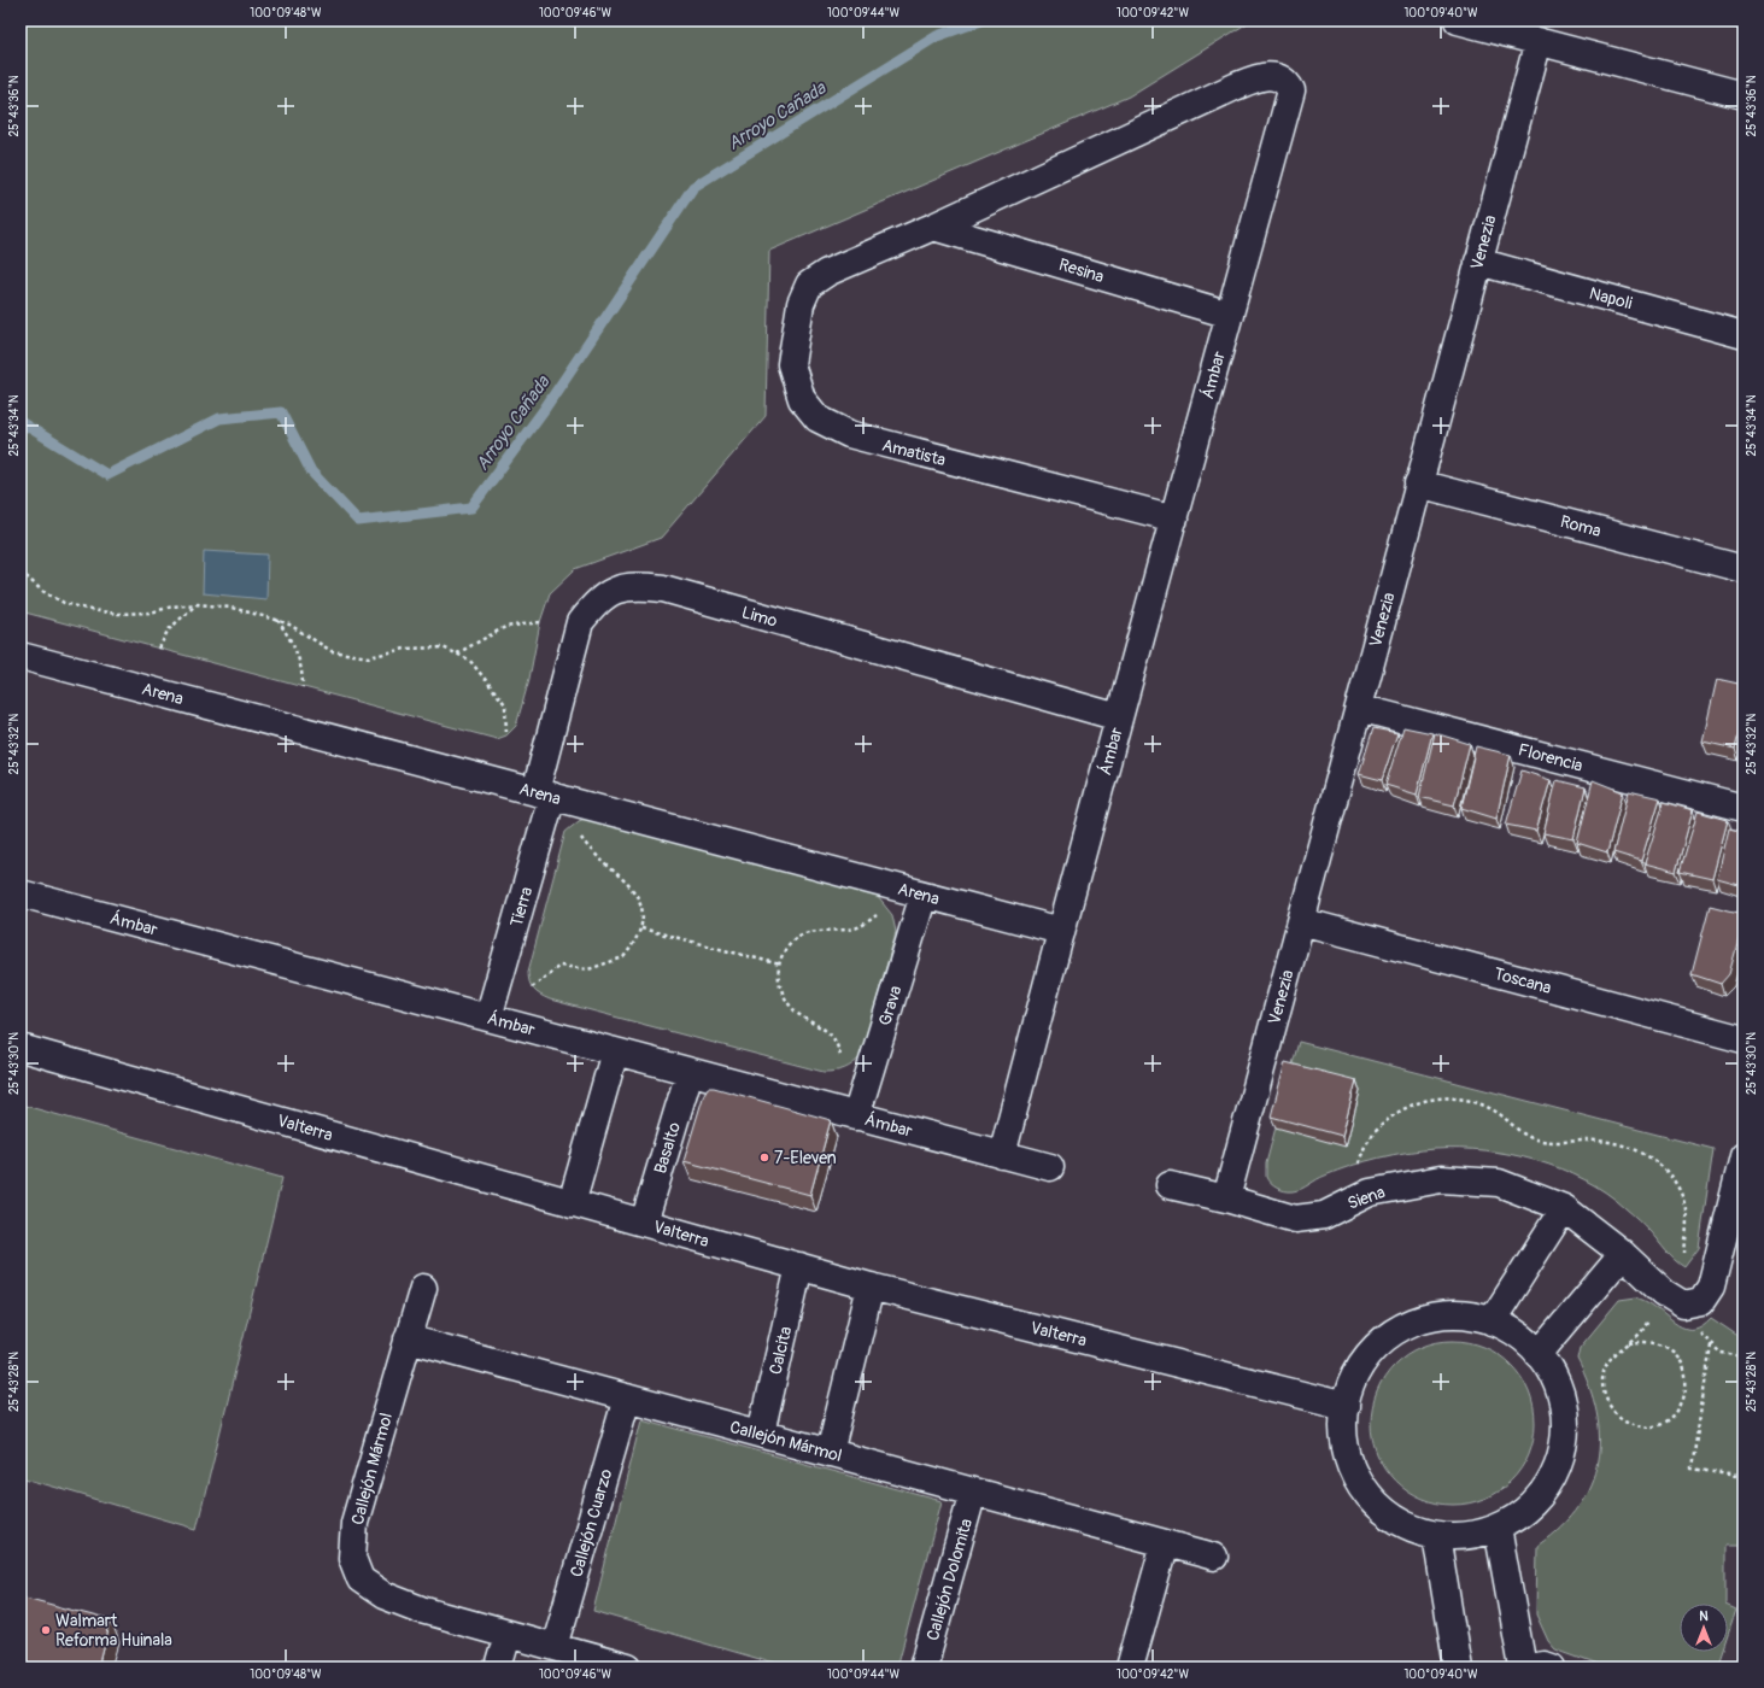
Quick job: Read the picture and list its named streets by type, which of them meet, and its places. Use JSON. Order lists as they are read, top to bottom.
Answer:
{
  "streets": {
    "street": [
      "Venezia",
      "Resina",
      "Napoli",
      "Ámbar",
      "Amatista",
      "Roma",
      "Limo",
      "Arena",
      "Florencia",
      "Tierra",
      "Toscana",
      "Grava",
      "Valterra",
      "Basalto",
      "Siena",
      "Calcita",
      "Callejón Mármol",
      "Callejón Cuarzo",
      "Callejón Dolomita"
    ]
  },
  "crossings": [
    ["Venezia", "Napoli"],
    ["Venezia", "Roma"],
    ["Venezia", "Florencia"],
    ["Venezia", "Toscana"],
    ["Venezia", "Siena"],
    ["Resina", "Ámbar"],
    ["Ámbar", "Amatista"],
    ["Ámbar", "Limo"],
    ["Ámbar", "Arena"],
    ["Ámbar", "Tierra"],
    ["Ámbar", "Grava"],
    ["Ámbar", "Basalto"],
    ["Limo", "Arena"],
    ["Limo", "Tierra"],
    ["Arena", "Tierra"],
    ["Arena", "Grava"],
    ["Valterra", "Basalto"],
    ["Valterra", "Calcita"],
    ["Calcita", "Callejón Mármol"],
    ["Callejón Mármol", "Callejón Cuarzo"],
    ["Callejón Mármol", "Callejón Dolomita"]
  ],
  "water": ["Arroyo Cañada"],
  "places": ["7-Eleven", "Walmart Reforma Huinala"],
  "north": "top",
  "coordinates": [
    "100°09'48\"W",
    "100°09'46\"W",
    "100°09'44\"W",
    "100°09'42\"W",
    "100°09'40\"W",
    "25°43'36\"N",
    "25°43'34\"N",
    "25°43'32\"N",
    "25°43'30\"N",
    "25°43'28\"N"
  ]
}
